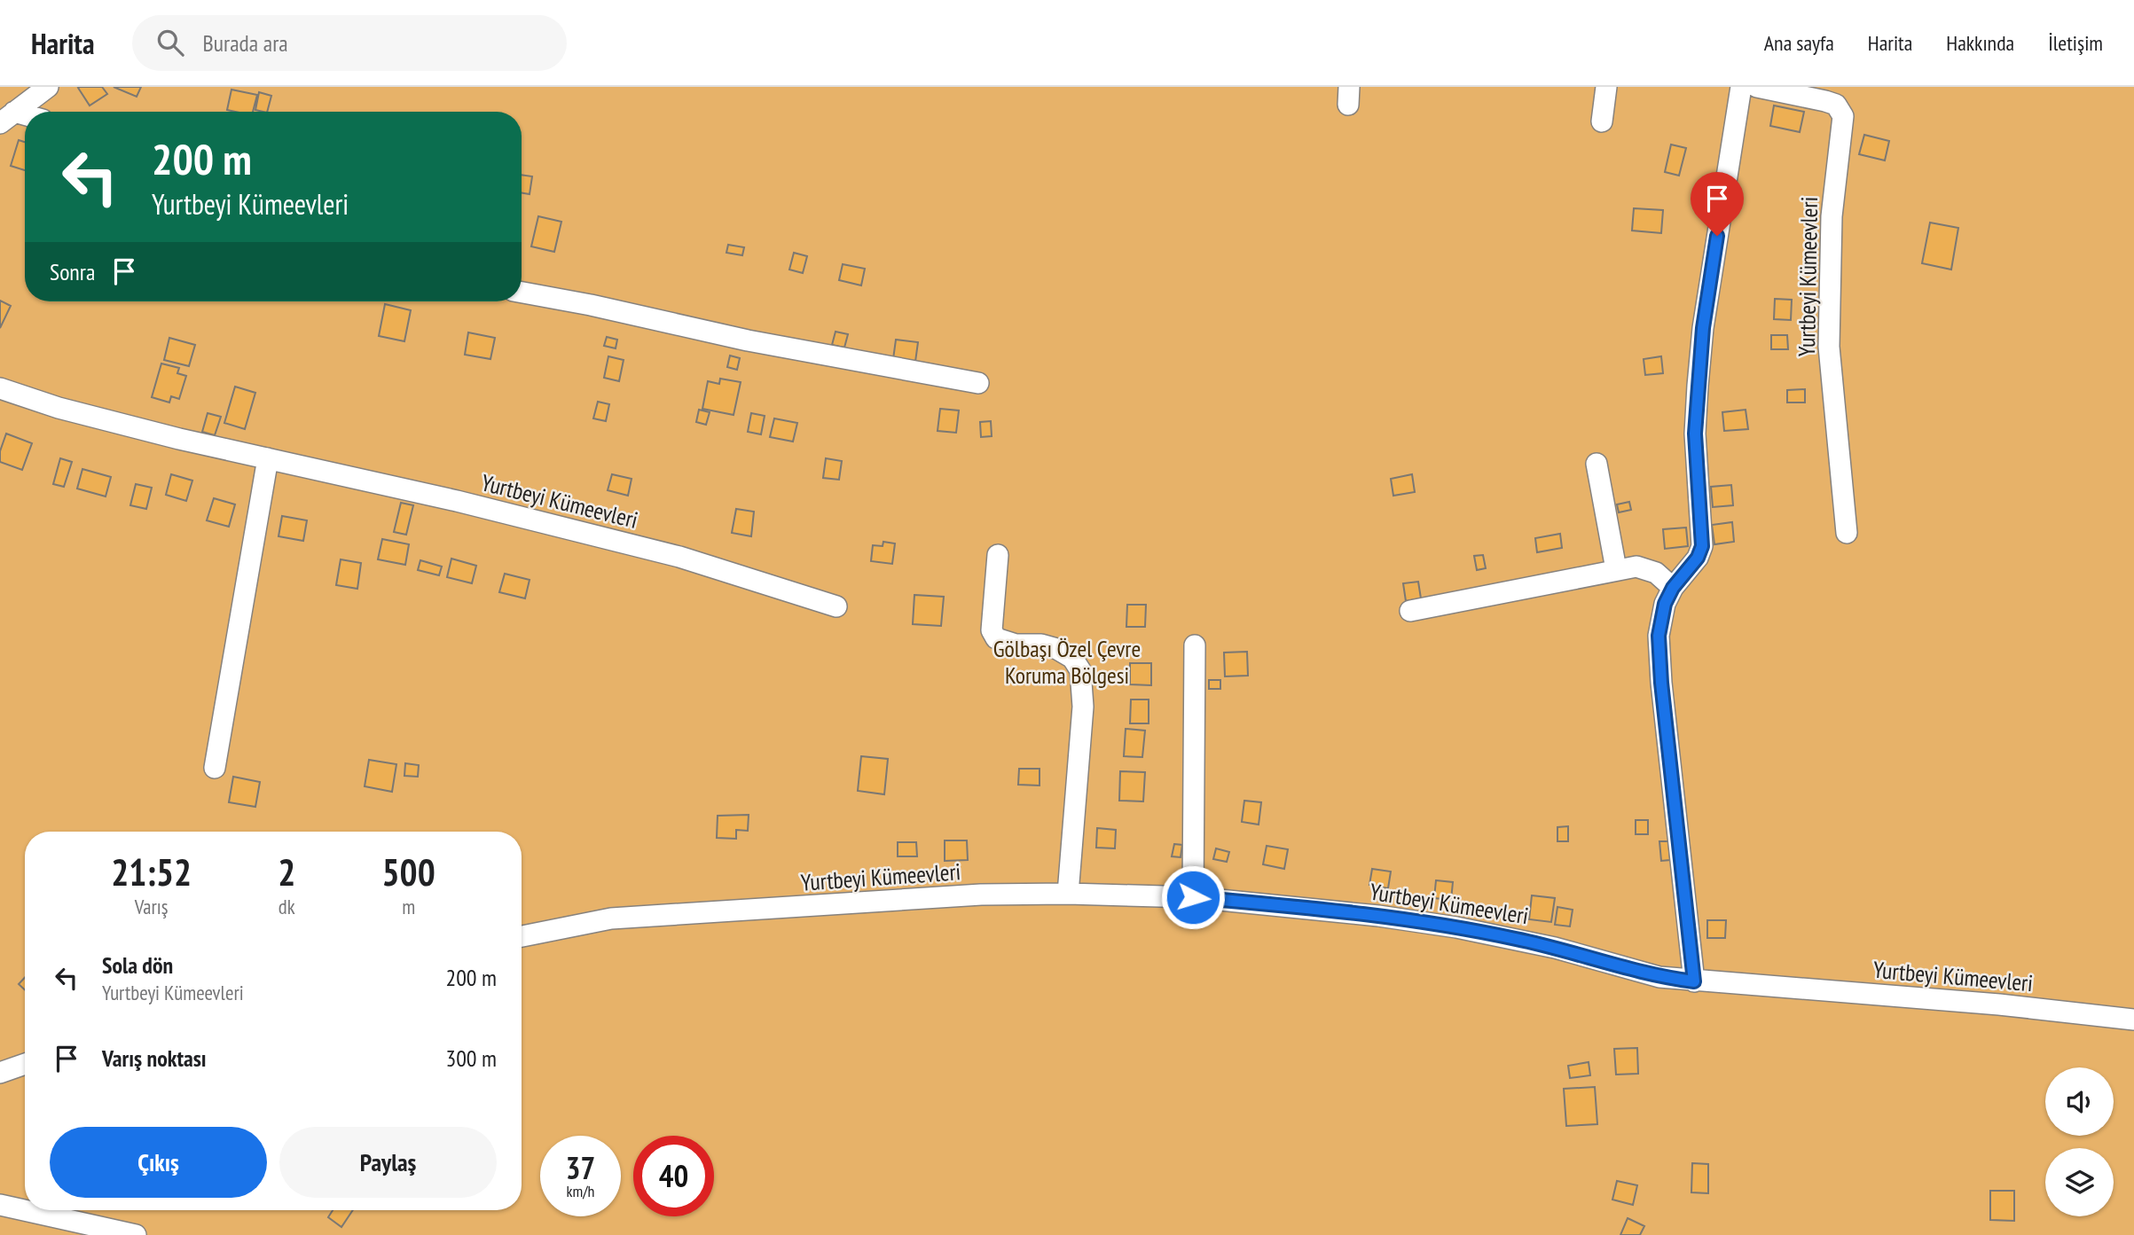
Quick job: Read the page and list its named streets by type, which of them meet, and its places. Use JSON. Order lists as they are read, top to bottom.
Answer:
{
  "streets": {
    "street": ["Yurtbeyi Kümeevleri"]
  },
  "parks": ["Gölbaşı Özel Çevre Koruma Bölgesi"],
  "page": {
    "header": "Harita",
    "search": "Burada ara",
    "nav": [
      "Ana sayfa",
      "Harita",
      "Hakkında",
      "İletişim"
    ],
    "turn": ["200 m", "Yurtbeyi Kümeevleri"],
    "then": "Sonra",
    "eta": [
      "21:52",
      "Varış",
      "2",
      "dk",
      "500",
      "m"
    ],
    "list": [
      {
        "name": "Sola dön",
        "note": "Yurtbeyi Kümeevleri",
        "value": "200 m"
      },
      {
        "name": "Varış noktası",
        "value": "300 m"
      }
    ],
    "buttons": ["Çıkış", "Paylaş"],
    "speed": "37 km/h",
    "limit": "40"
  }
}
